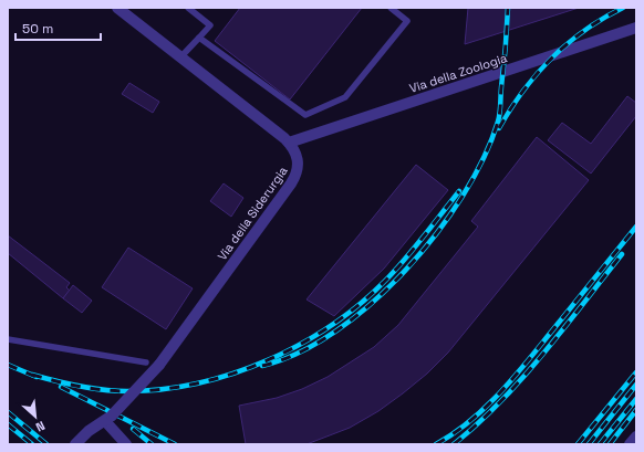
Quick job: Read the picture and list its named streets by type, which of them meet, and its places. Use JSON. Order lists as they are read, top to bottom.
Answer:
{
  "streets": {
    "street": ["Via della Zoologia", "Via della Siderurgia"]
  },
  "crossings": [
    ["Via della Zoologia", "Via della Siderurgia"]
  ],
  "scale_bar": "50 m",
  "north": "bottom right"
}
